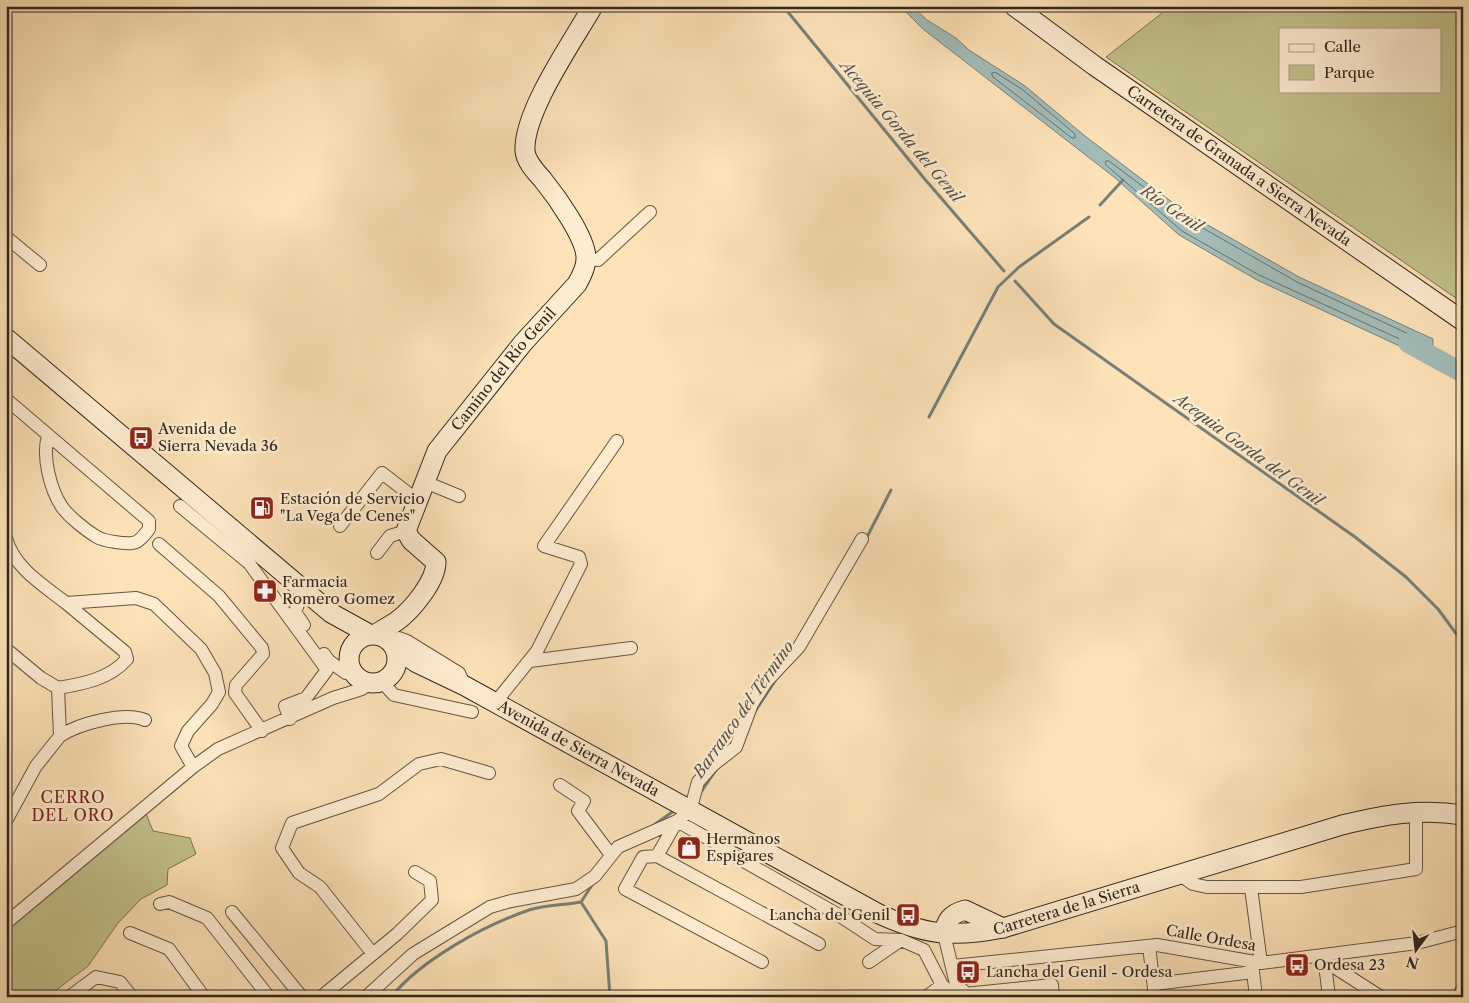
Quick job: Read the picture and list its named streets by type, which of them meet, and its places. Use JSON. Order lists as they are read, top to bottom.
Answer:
{
  "streets": {
    "street": [
      "Carretera de Granada a Sierra Nevada",
      "Camino del Río Genil",
      "Avenida de Sierra Nevada",
      "Carretera de la Sierra",
      "Calle Ordesa"
    ]
  },
  "crossings": [
    ["Avenida de Sierra Nevada", "Carretera de la Sierra"]
  ],
  "districts": ["CERRO DEL ORO"],
  "water": ["Acequia Gorda del Genil", "Río Genil", "Barranco del Término"],
  "places": {
    "bus stop": [
      "Avenida de Sierra Nevada 36",
      "Lancha del Genil",
      "Ordesa 23",
      "Lancha del Genil - Ordesa"
    ],
    "fuel station": ["Estación de Servicio \"La Vega de Cenes\""],
    "pharmacy": ["Farmacia Romero Gomez"],
    "shop": ["Hermanos Espigares"]
  },
  "legend": ["Calle", "Parque"],
  "north": "bottom"
}
